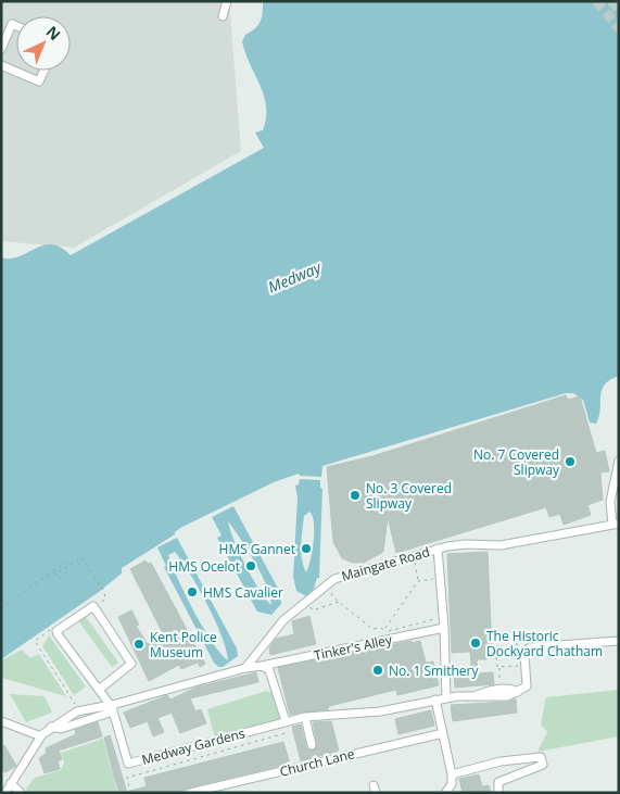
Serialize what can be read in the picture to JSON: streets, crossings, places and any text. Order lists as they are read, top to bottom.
{
  "streets": {
    "lane": [
      "Maingate Road",
      "Tinker's Alley",
      "Medway Gardens",
      "Church Lane"
    ]
  },
  "crossings": [
    ["Maingate Road", "Tinker's Alley"]
  ],
  "water": ["Medway"],
  "places": [
    "No. 7 Covered Slipway",
    "No. 3 Covered Slipway",
    "HMS Gannet",
    "HMS Ocelot",
    "HMS Cavalier",
    "The Historic Dockyard Chatham",
    "Kent Police Museum",
    "No. 1 Smithery"
  ],
  "north": "top right"
}
